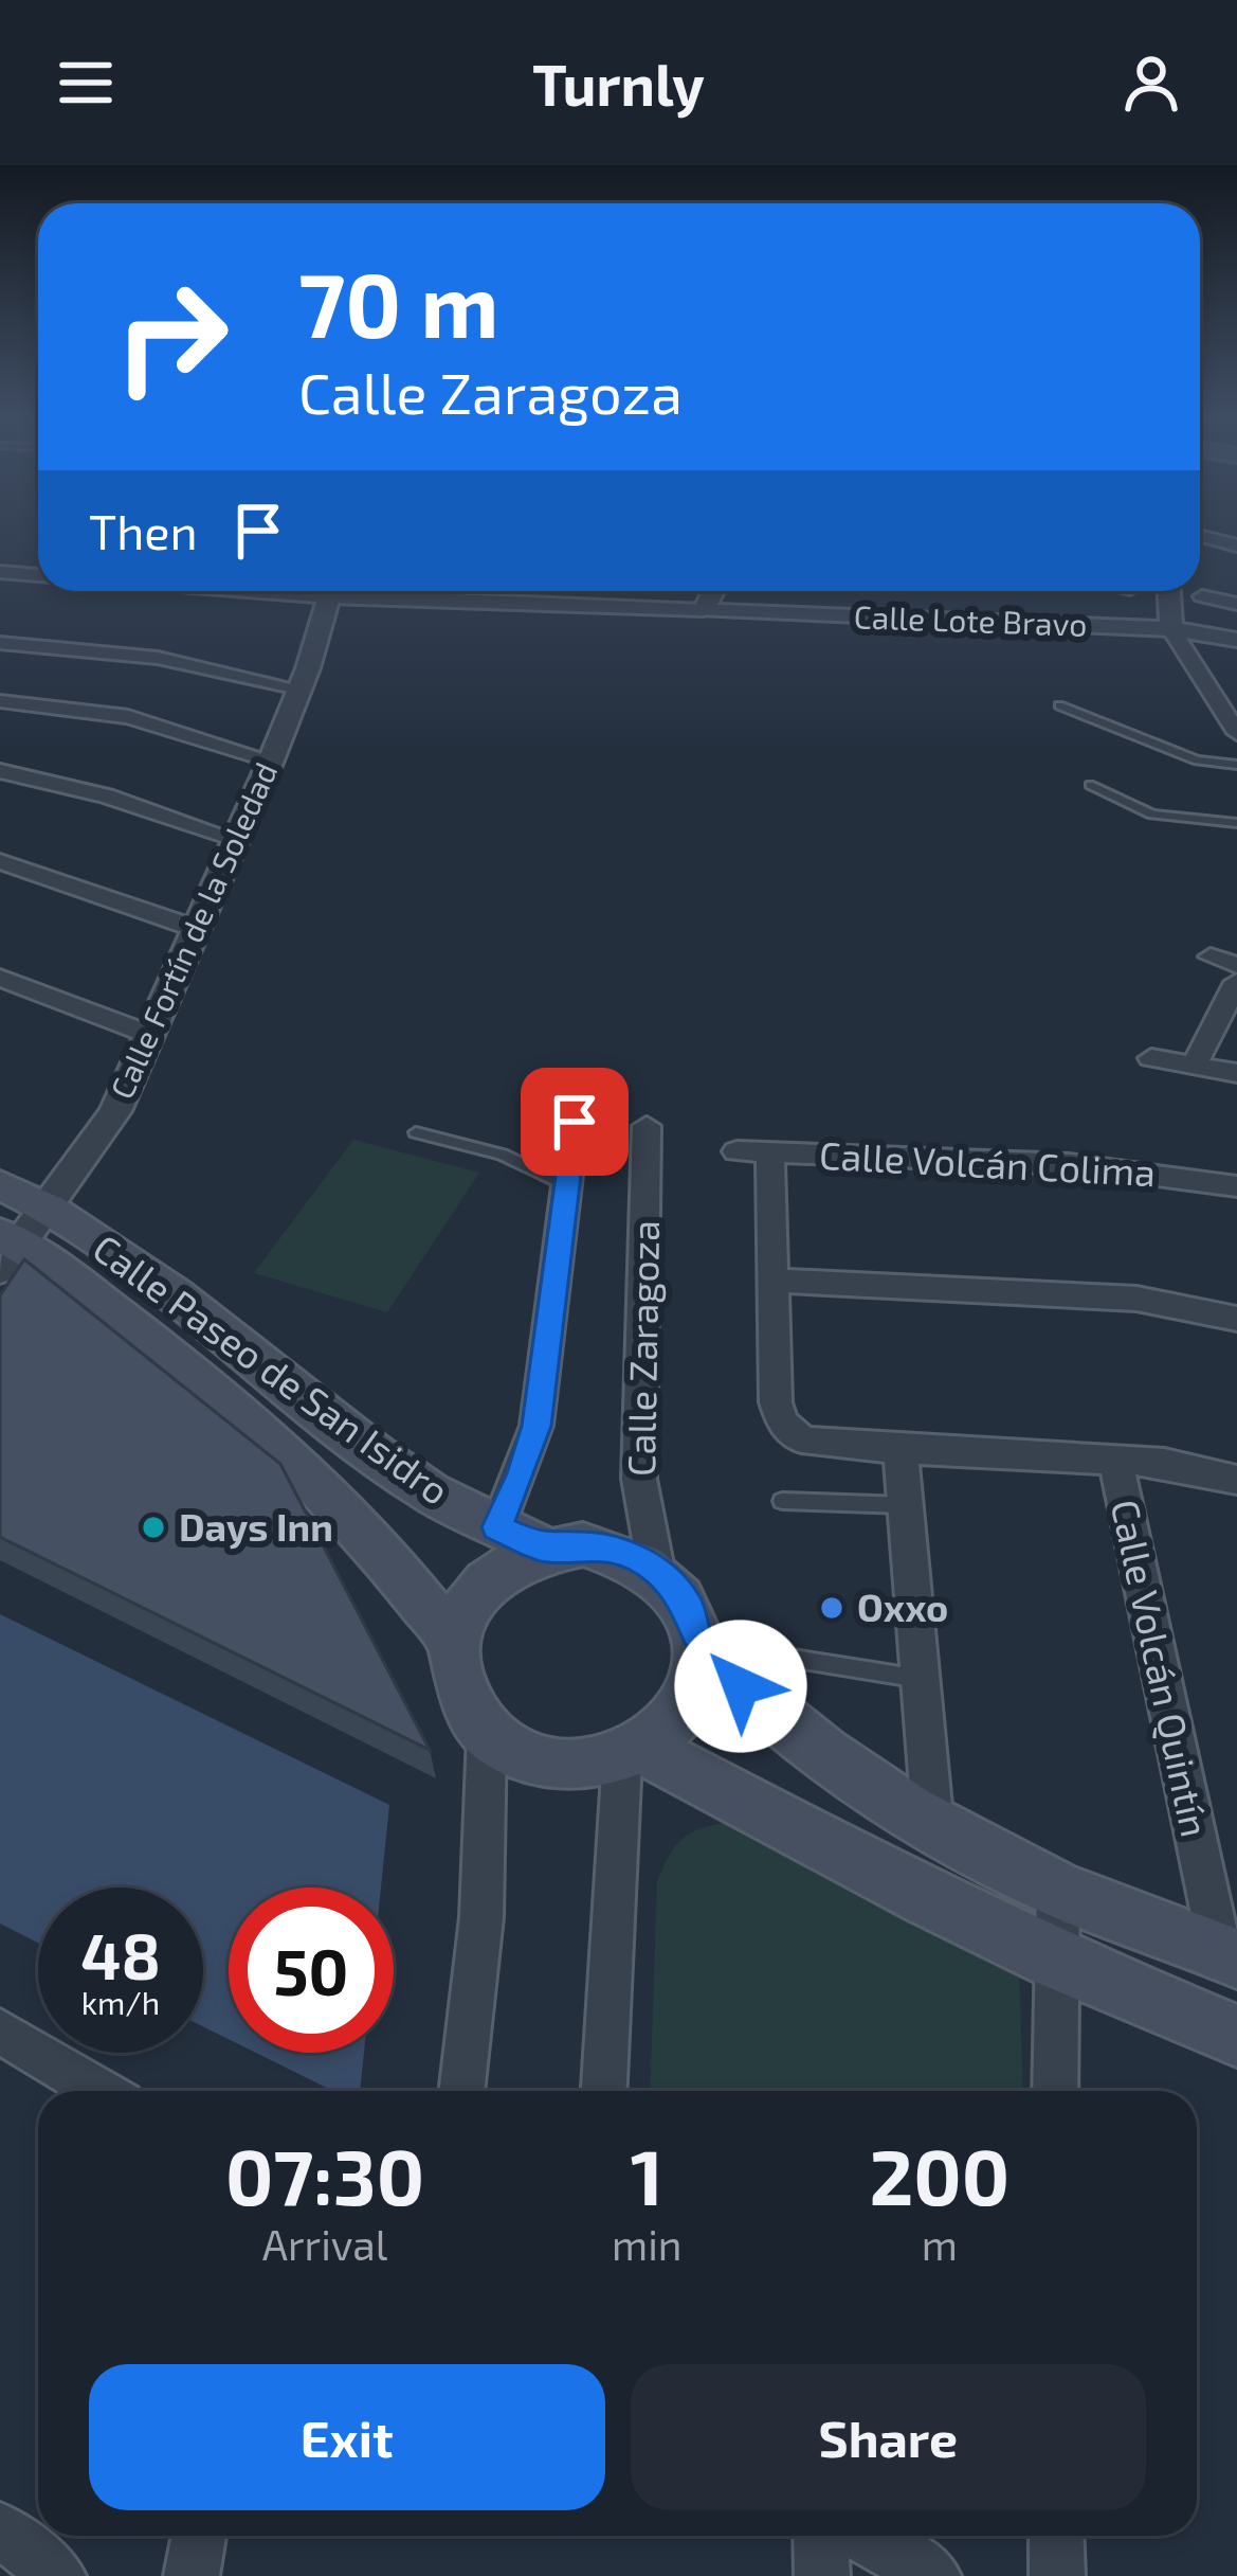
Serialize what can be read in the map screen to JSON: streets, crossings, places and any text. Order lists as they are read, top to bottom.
{
  "streets": {
    "main road": ["Calle Paseo de San Isidro"],
    "street": [
      "Calle Lote Bravo",
      "Calle Fortín de la Soledad",
      "Calle Volcán Colima",
      "Calle Zaragoza",
      "Calle Volcán Quintín"
    ]
  },
  "crossings": [
    ["Calle Fortín de la Soledad", "Calle Paseo de San Isidro"],
    ["Calle Zaragoza", "Calle Paseo de San Isidro"]
  ],
  "places": ["Days Inn", "Oxxo"],
  "page": {
    "header": "Turnly",
    "turn": ["70 m", "Calle Zaragoza"],
    "then": "Then",
    "speed": "48 km/h",
    "limit": "50",
    "eta": [
      "07:30",
      "Arrival",
      "1",
      "min",
      "200",
      "m"
    ],
    "buttons": ["Exit", "Share"]
  }
}
